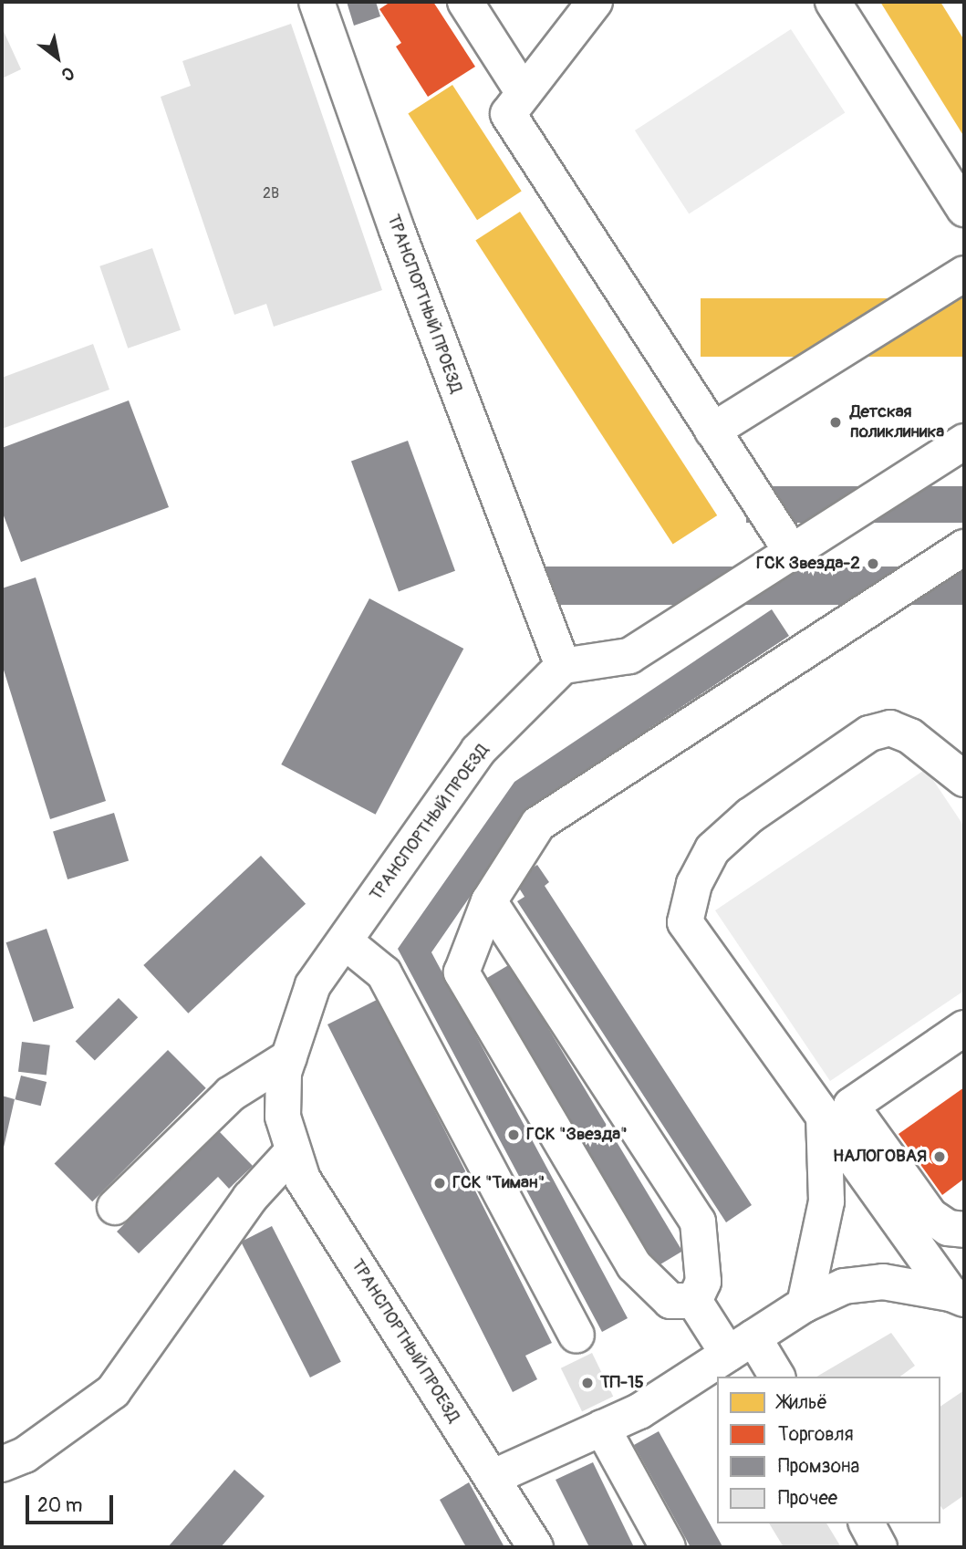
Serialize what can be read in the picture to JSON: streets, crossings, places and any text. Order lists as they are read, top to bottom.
{
  "streets": {
    "street": ["ТРАНСПОРТНЫЙ ПРОЕЗД"]
  },
  "places": [
    "Детская поликлиника",
    "ГСК Звезда-2",
    "ГСК \"Звезда\"",
    "НАЛОГОВАЯ",
    "ГСК \"Тиман\"",
    "ТП-15"
  ],
  "house_numbers": ["2В"],
  "legend": [
    "Жильё",
    "Торговля",
    "Промзона",
    "Прочее"
  ],
  "scale_bar": "20 m",
  "north": "bottom right"
}
